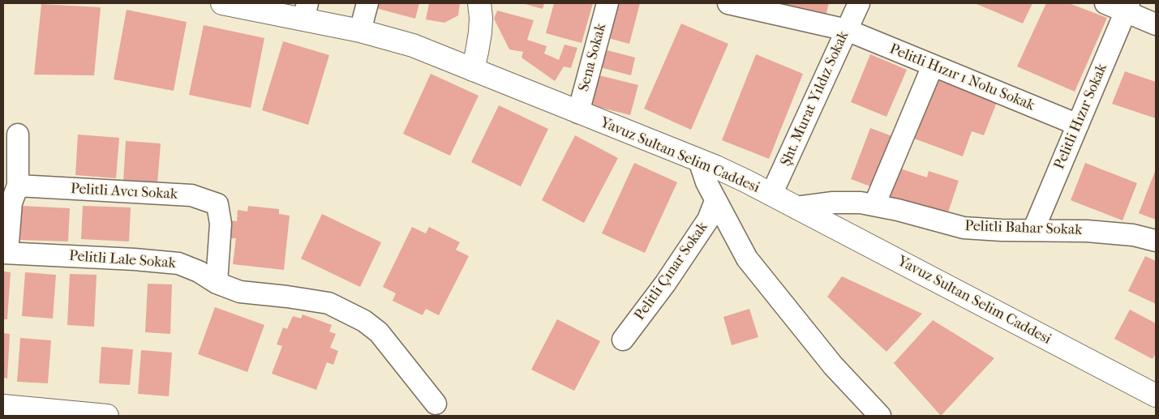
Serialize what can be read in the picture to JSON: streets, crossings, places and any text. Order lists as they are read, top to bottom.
{
  "streets": {
    "street": [
      "Sena Sokak",
      "Pelitli Hızır 1 Nolu Sokak",
      "Şht. Murat Yıldız Sokak",
      "Pelitli Hızır Sokak",
      "Yavuz Sultan Selim Caddesi",
      "Pelitli Avcı Sokak",
      "Pelitli Bahar Sokak",
      "Pelitli Lale Sokak",
      "Pelitli Çınar Sokak"
    ]
  },
  "crossings": [
    ["Sena Sokak", "Yavuz Sultan Selim Caddesi"],
    ["Pelitli Hızır 1 Nolu Sokak", "Şht. Murat Yıldız Sokak"],
    ["Pelitli Hızır 1 Nolu Sokak", "Pelitli Hızır Sokak"],
    ["Şht. Murat Yıldız Sokak", "Yavuz Sultan Selim Caddesi"],
    ["Pelitli Hızır Sokak", "Pelitli Bahar Sokak"],
    ["Yavuz Sultan Selim Caddesi", "Pelitli Bahar Sokak"],
    ["Pelitli Avcı Sokak", "Pelitli Lale Sokak"]
  ]
}
